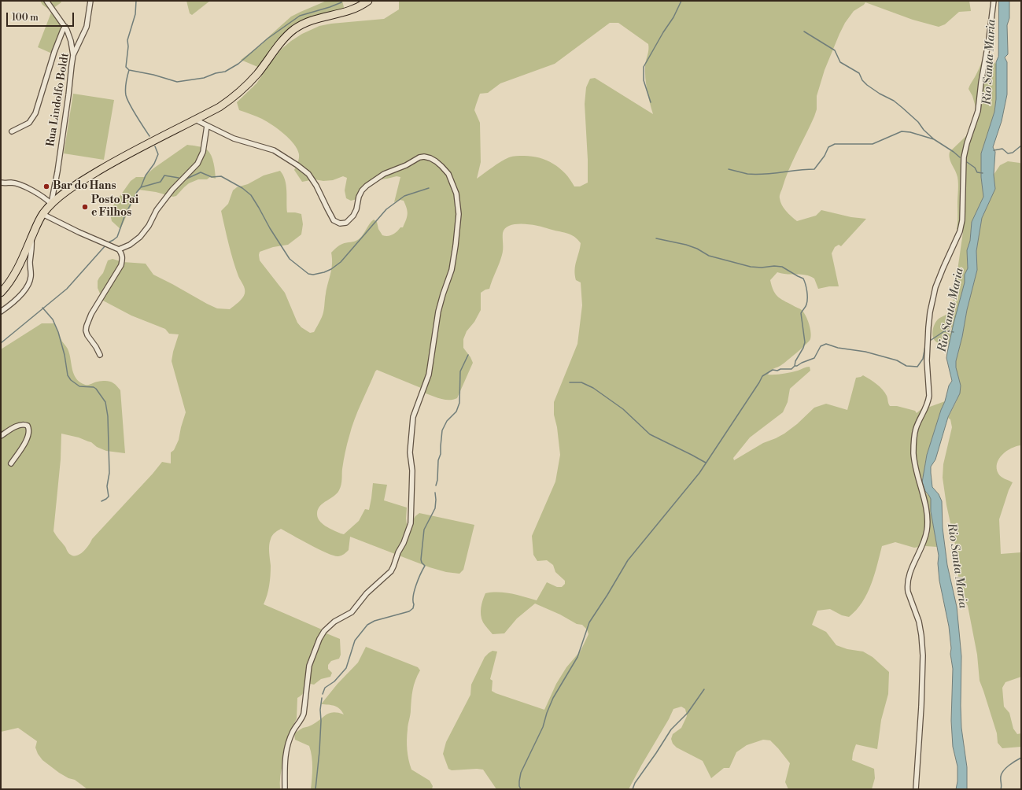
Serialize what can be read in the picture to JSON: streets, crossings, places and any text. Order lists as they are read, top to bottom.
{
  "streets": {
    "street": ["Rua Lindolfo Boldt"]
  },
  "water": ["Rio Santa Maria"],
  "places": ["Bar do Hans", "Posto Pai e Filhos"],
  "scale_bar": "100 m"
}
